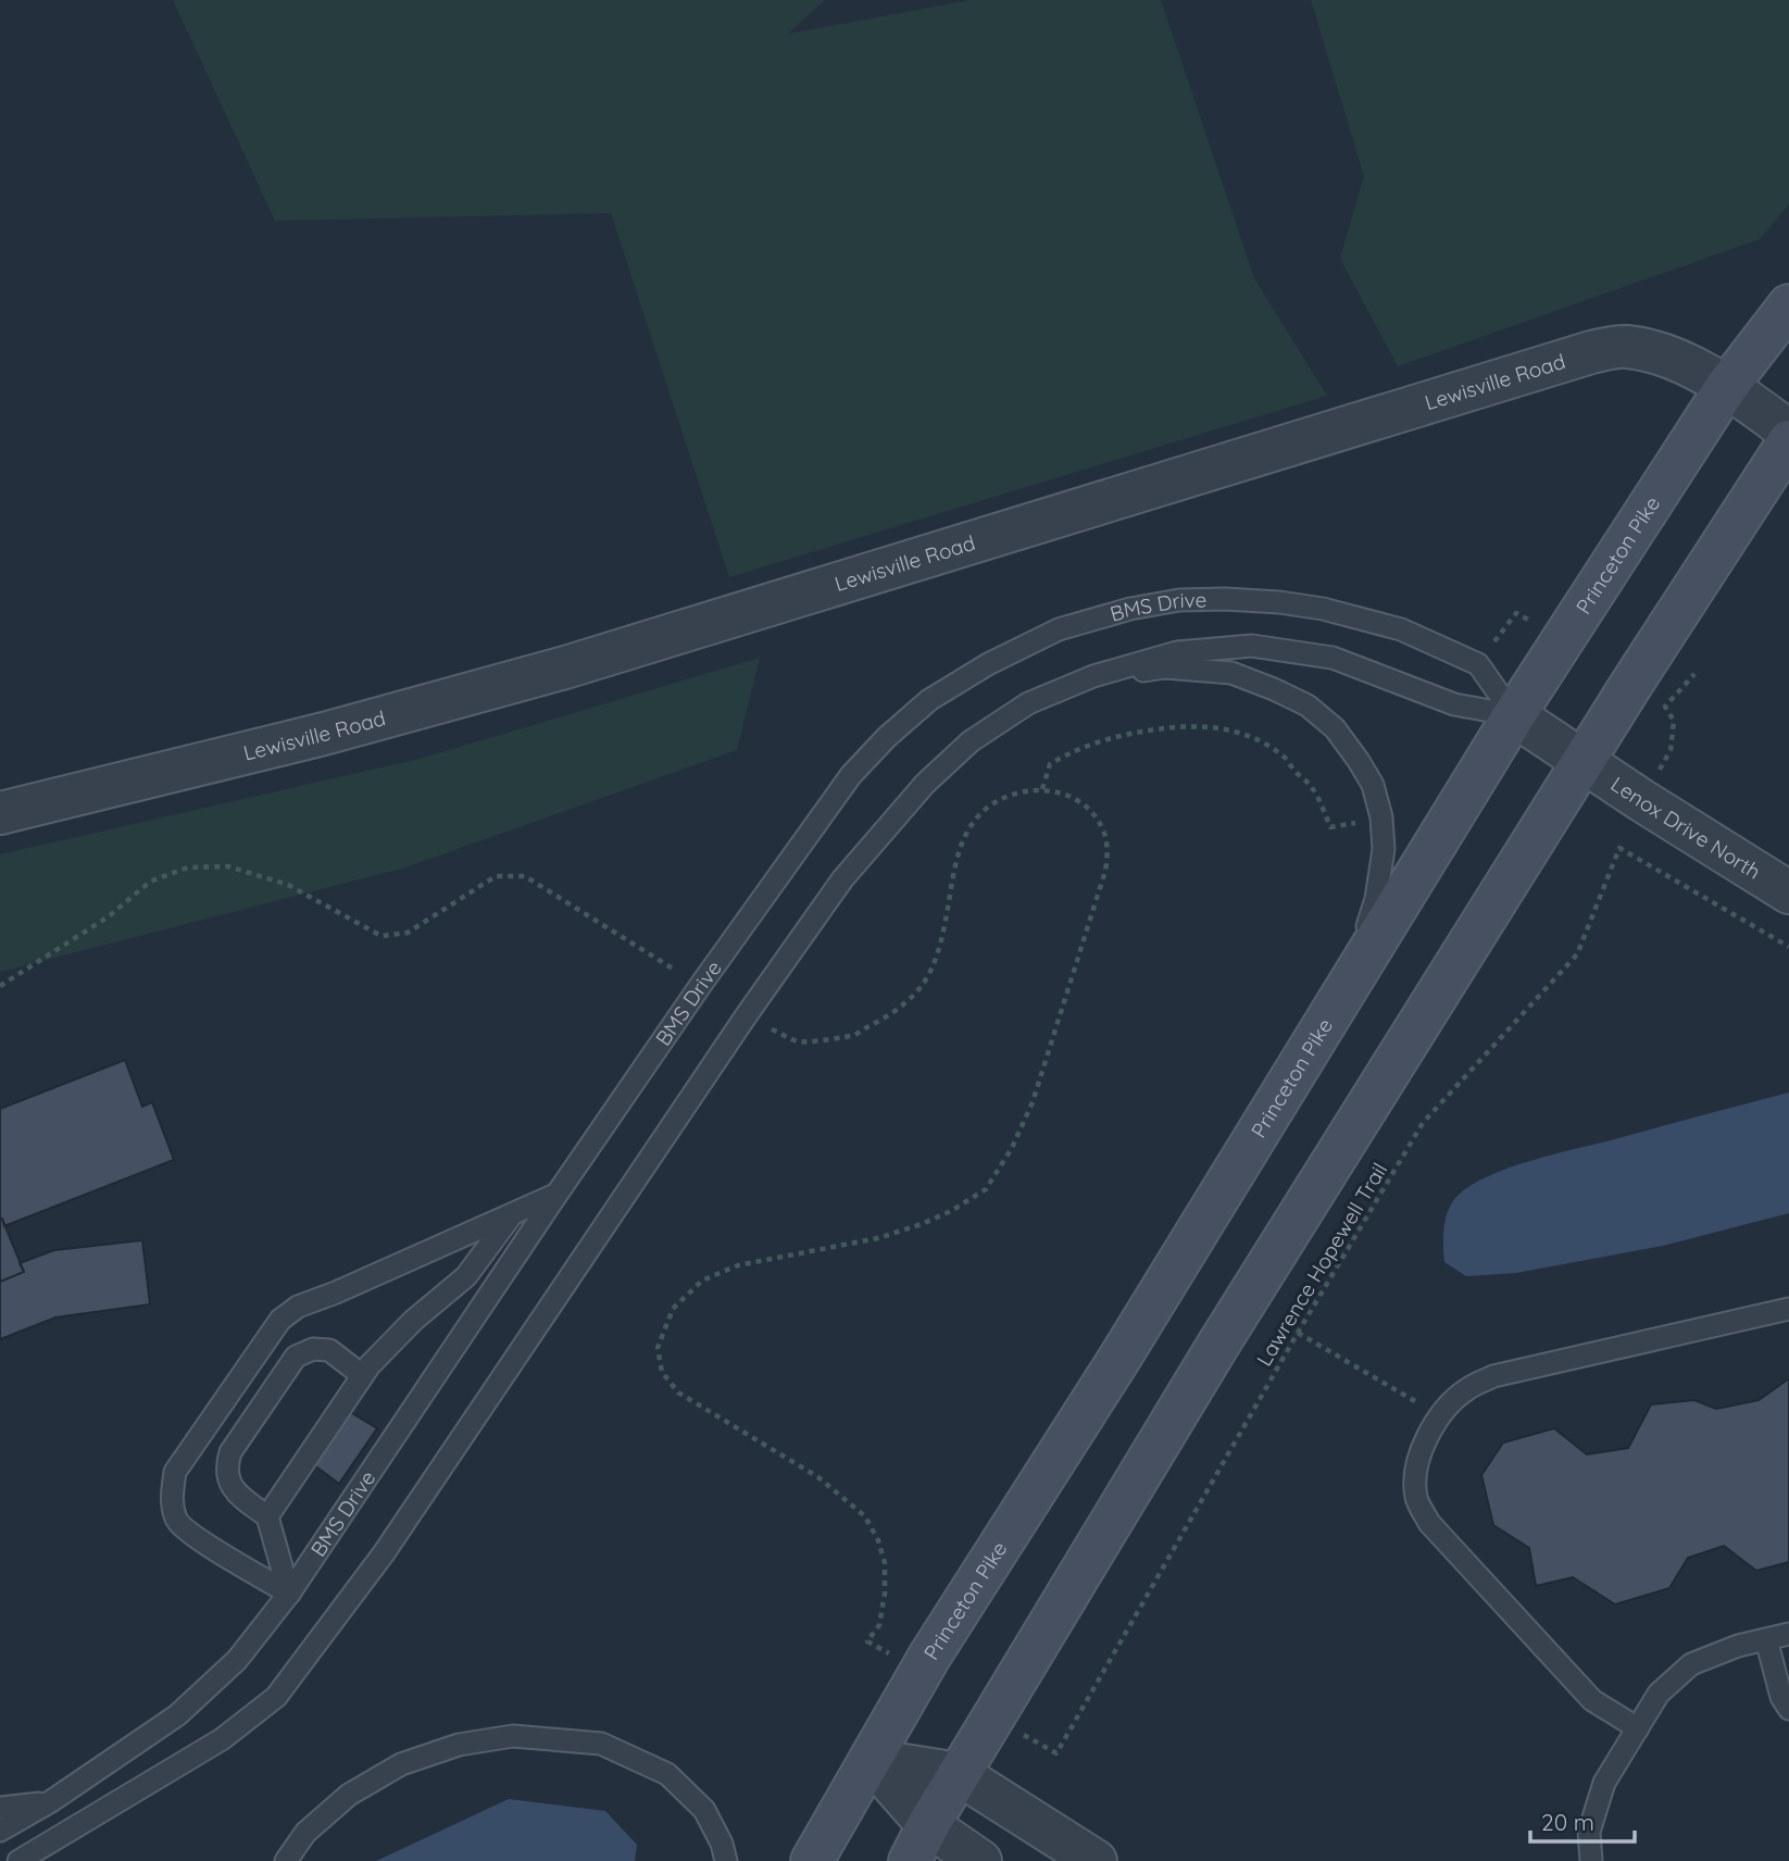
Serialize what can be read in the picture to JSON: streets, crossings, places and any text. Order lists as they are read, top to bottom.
{
  "streets": {
    "main road": ["Princeton Pike"],
    "street": ["Lewisville Road", "BMS Drive", "Lenox Drive North"],
    "path": ["Lawrence Hopewell Trail"]
  },
  "crossings": [
    ["Lewisville Road", "Princeton Pike"],
    ["Princeton Pike", "BMS Drive"],
    ["BMS Drive", "Lenox Drive North"],
    ["Lenox Drive North", "Lawrence Hopewell Trail"]
  ],
  "scale_bar": "20 m"
}
